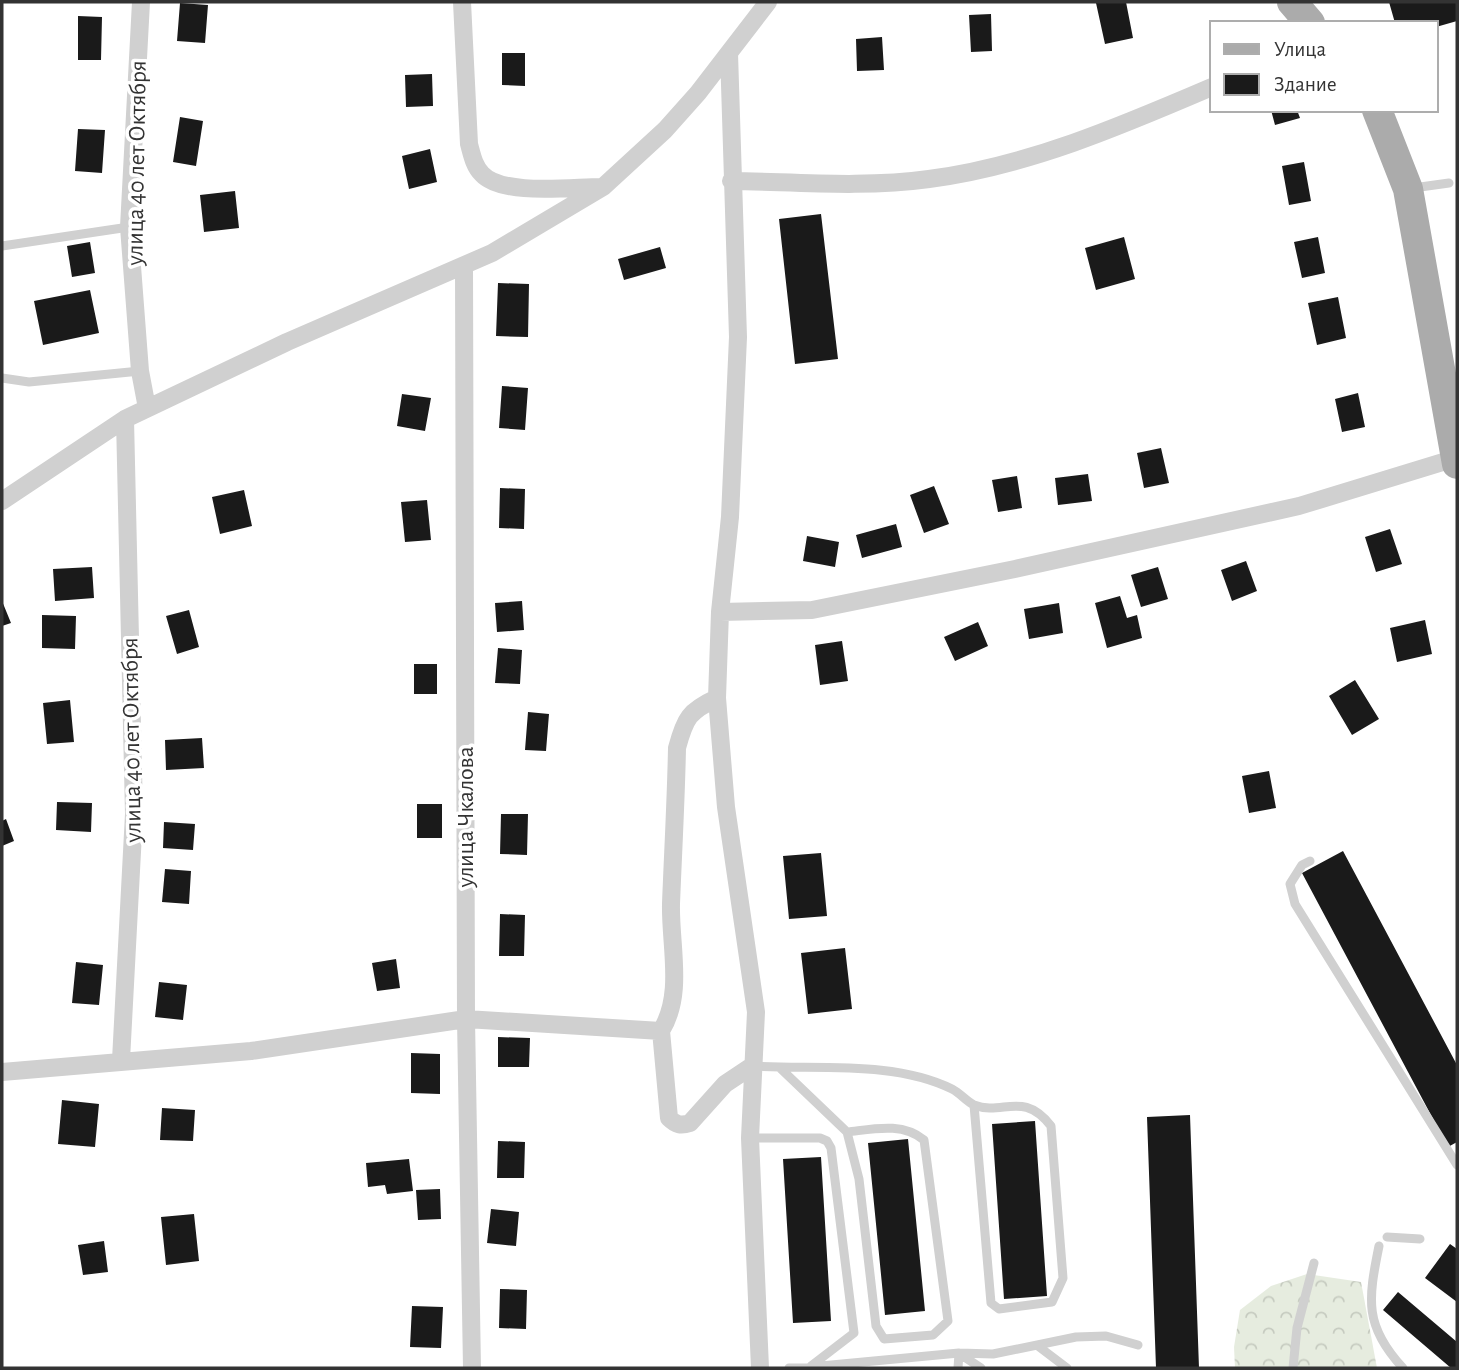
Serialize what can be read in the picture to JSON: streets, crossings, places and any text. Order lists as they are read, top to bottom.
{
  "streets": {
    "street": ["улица 40 лет Октября", "улица Чкалова"]
  },
  "legend": ["Улица", "Здание"]
}
